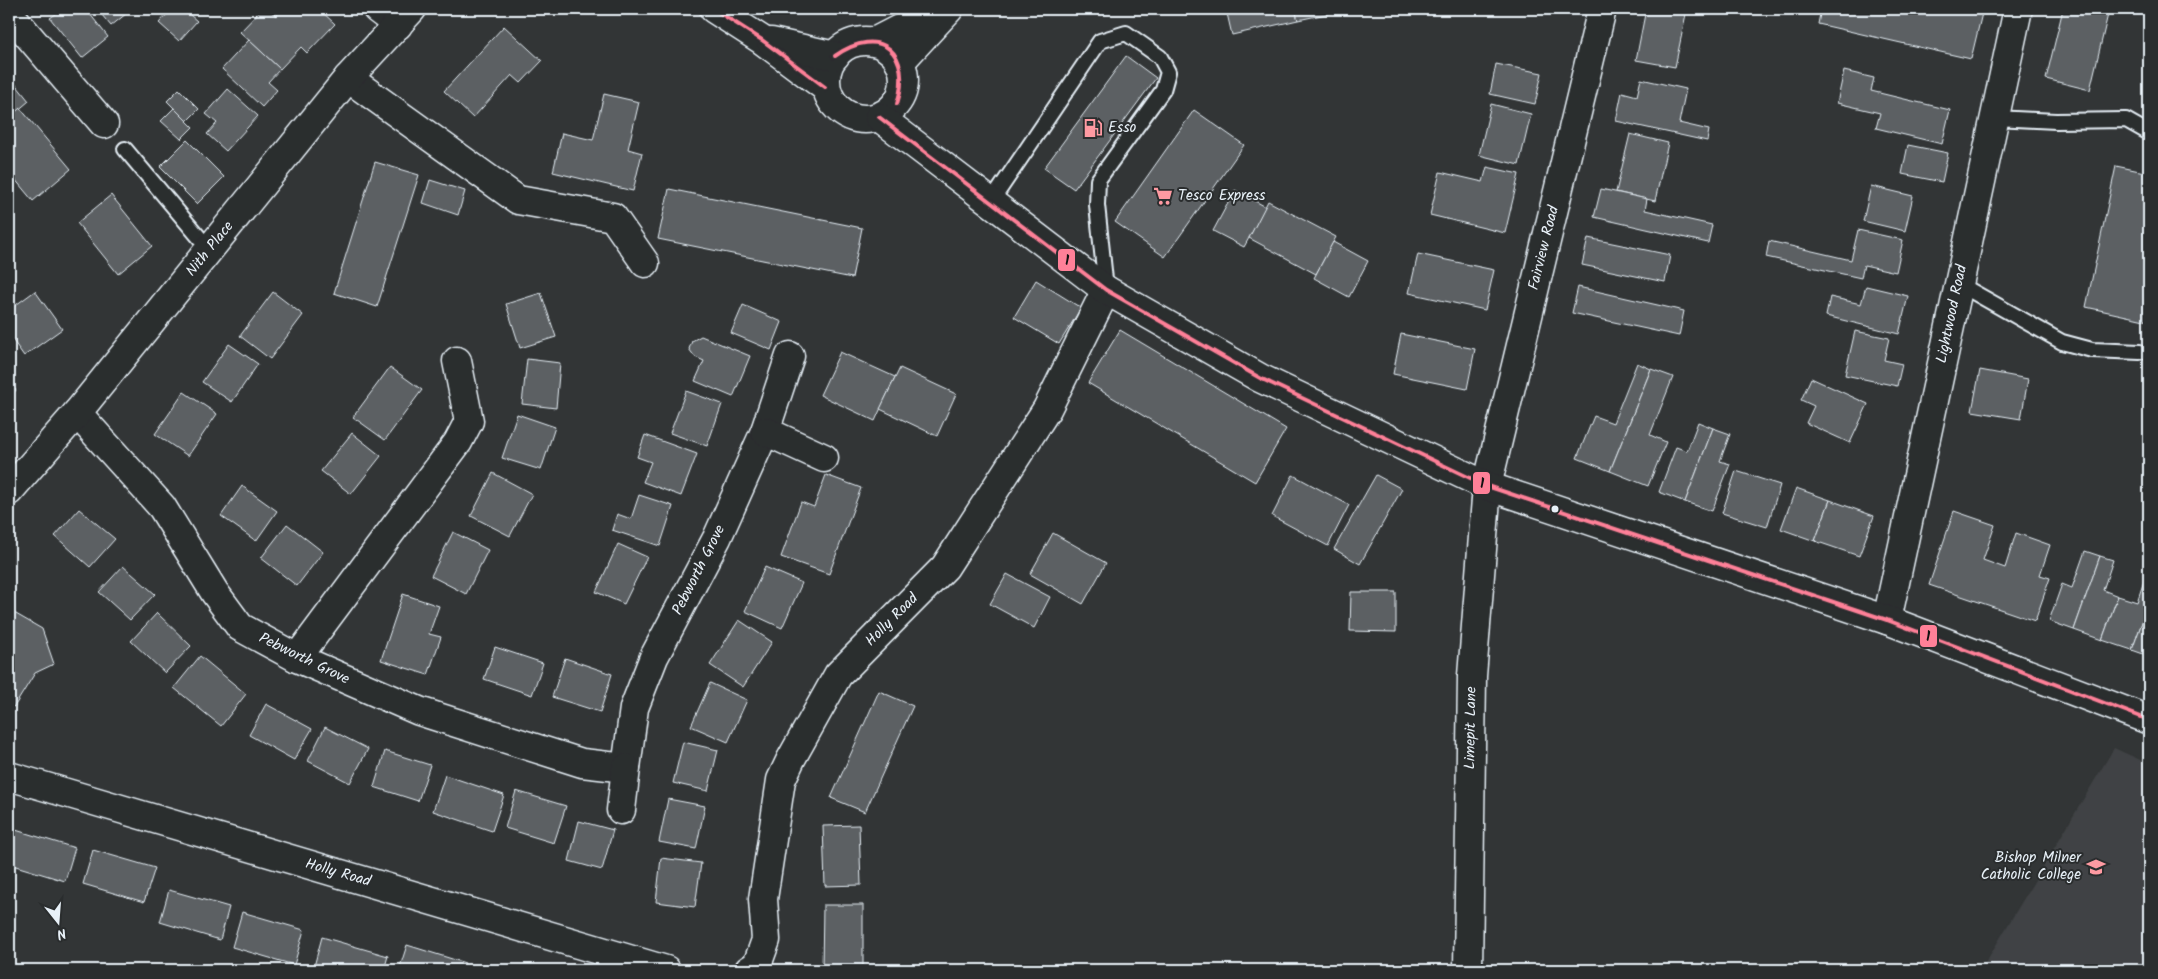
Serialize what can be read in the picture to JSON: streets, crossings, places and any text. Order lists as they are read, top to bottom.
{
  "streets": {
    "street": [
      "Fairview Road",
      "Nith Place",
      "Lightwood Road",
      "Pebworth Grove",
      "Holly Road",
      "Limepit Lane"
    ]
  },
  "crossings": [
    ["Fairview Road", "Limepit Lane"],
    ["Nith Place", "Pebworth Grove"]
  ],
  "places": {
    "fuel station": ["Esso"],
    "supermarket": ["Tesco Express"],
    "school or university": ["Bishop Milner Catholic College"]
  },
  "lines": ["transit line 1"],
  "north": "bottom"
}
